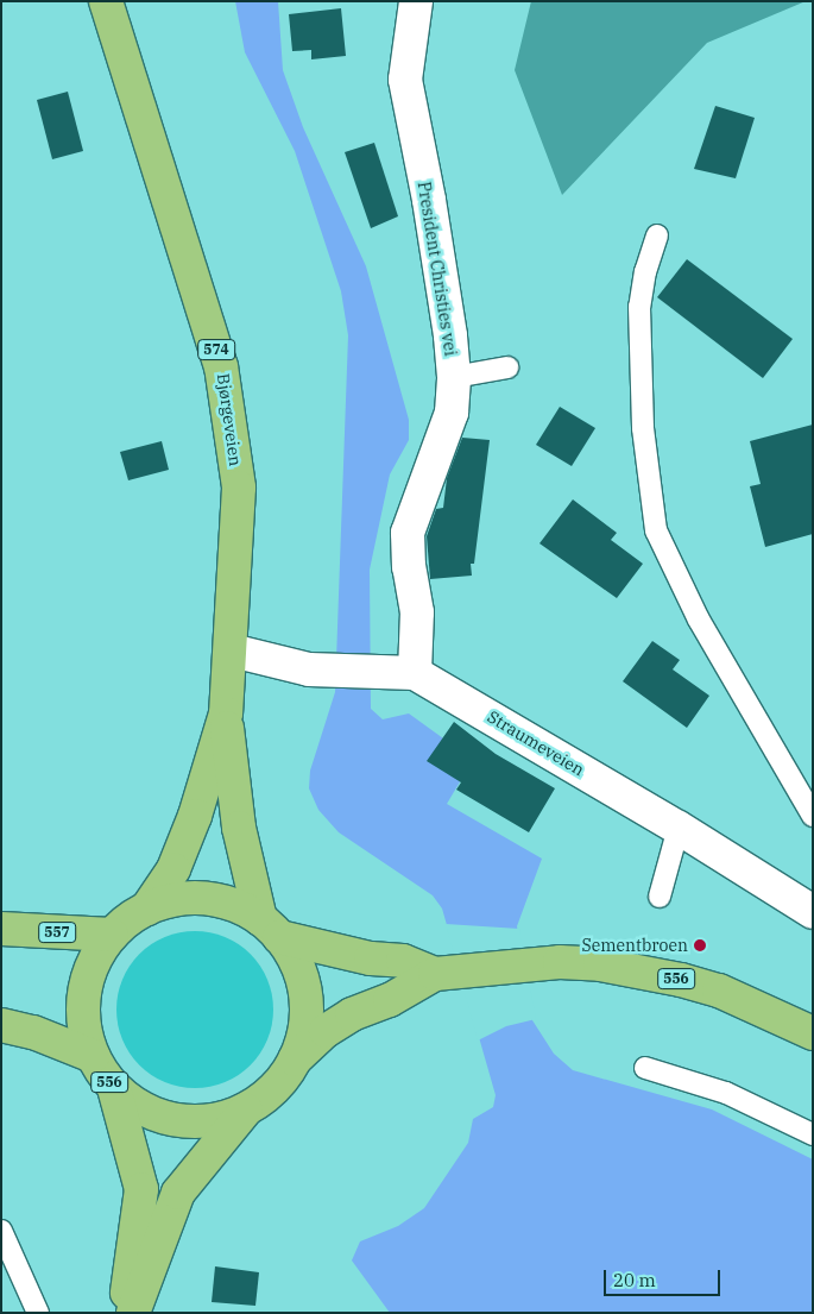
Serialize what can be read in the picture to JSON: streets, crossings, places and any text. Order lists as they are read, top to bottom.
{
  "streets": {
    "main road": [
      "574",
      "Bjørgeveien",
      "557",
      "556"
    ],
    "street": ["President Christies vei", "Straumeveien"]
  },
  "crossings": [
    ["President Christies vei", "Straumeveien"],
    ["574", "Bjørgeveien"],
    ["574", "556"],
    ["Bjørgeveien", "Straumeveien"],
    ["557", "556"]
  ],
  "places": ["Sementbroen"],
  "scale_bar": "20 m"
}
